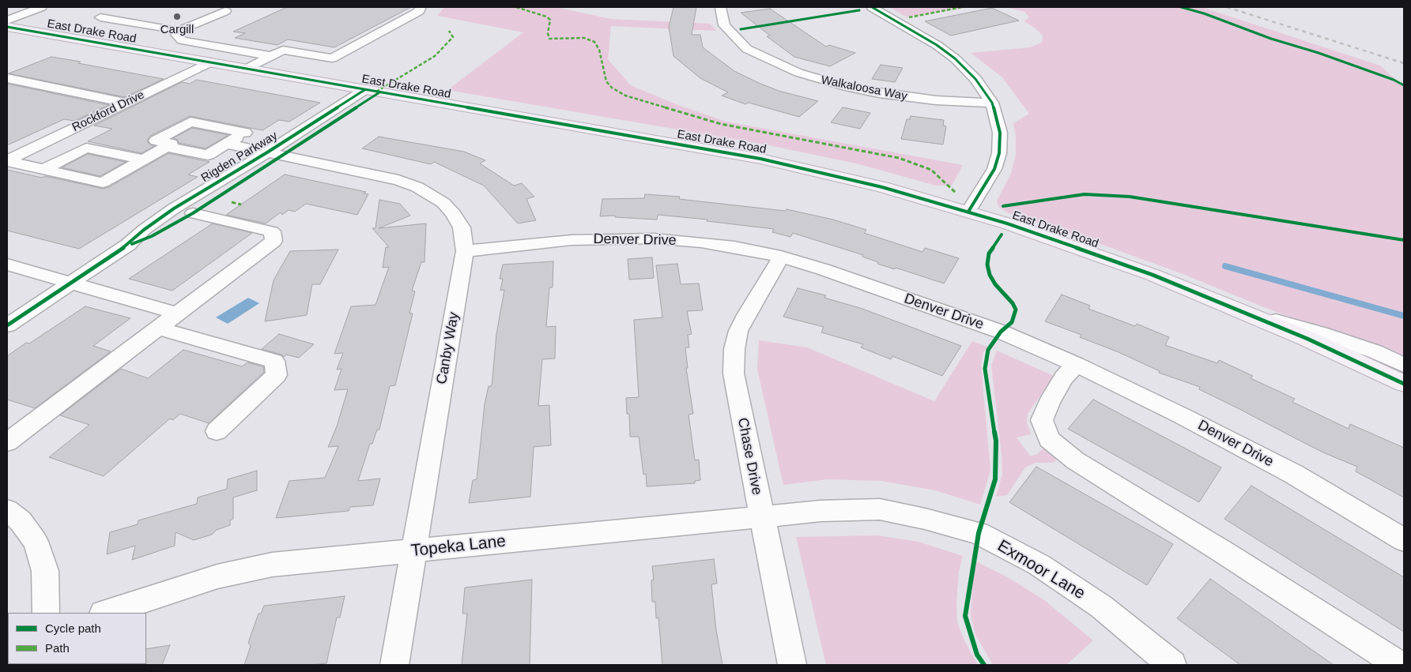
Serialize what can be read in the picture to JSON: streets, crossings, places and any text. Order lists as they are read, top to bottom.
{
  "streets": {
    "main road": ["East Drake Road"],
    "street": [
      "Walkaloosa Way",
      "Rockford Drive",
      "Rigden Parkway",
      "Denver Drive",
      "Canby Way",
      "Chase Drive",
      "Topeka Lane",
      "Exmoor Lane"
    ]
  },
  "crossings": [
    ["East Drake Road", "Rockford Drive"],
    ["East Drake Road", "Rigden Parkway"],
    ["Rigden Parkway", "Canby Way"],
    ["Denver Drive", "Canby Way"],
    ["Denver Drive", "Chase Drive"],
    ["Canby Way", "Topeka Lane"],
    ["Chase Drive", "Topeka Lane"],
    ["Topeka Lane", "Exmoor Lane"]
  ],
  "places": ["Cargill"],
  "legend": ["Cycle path", "Path"]
}
